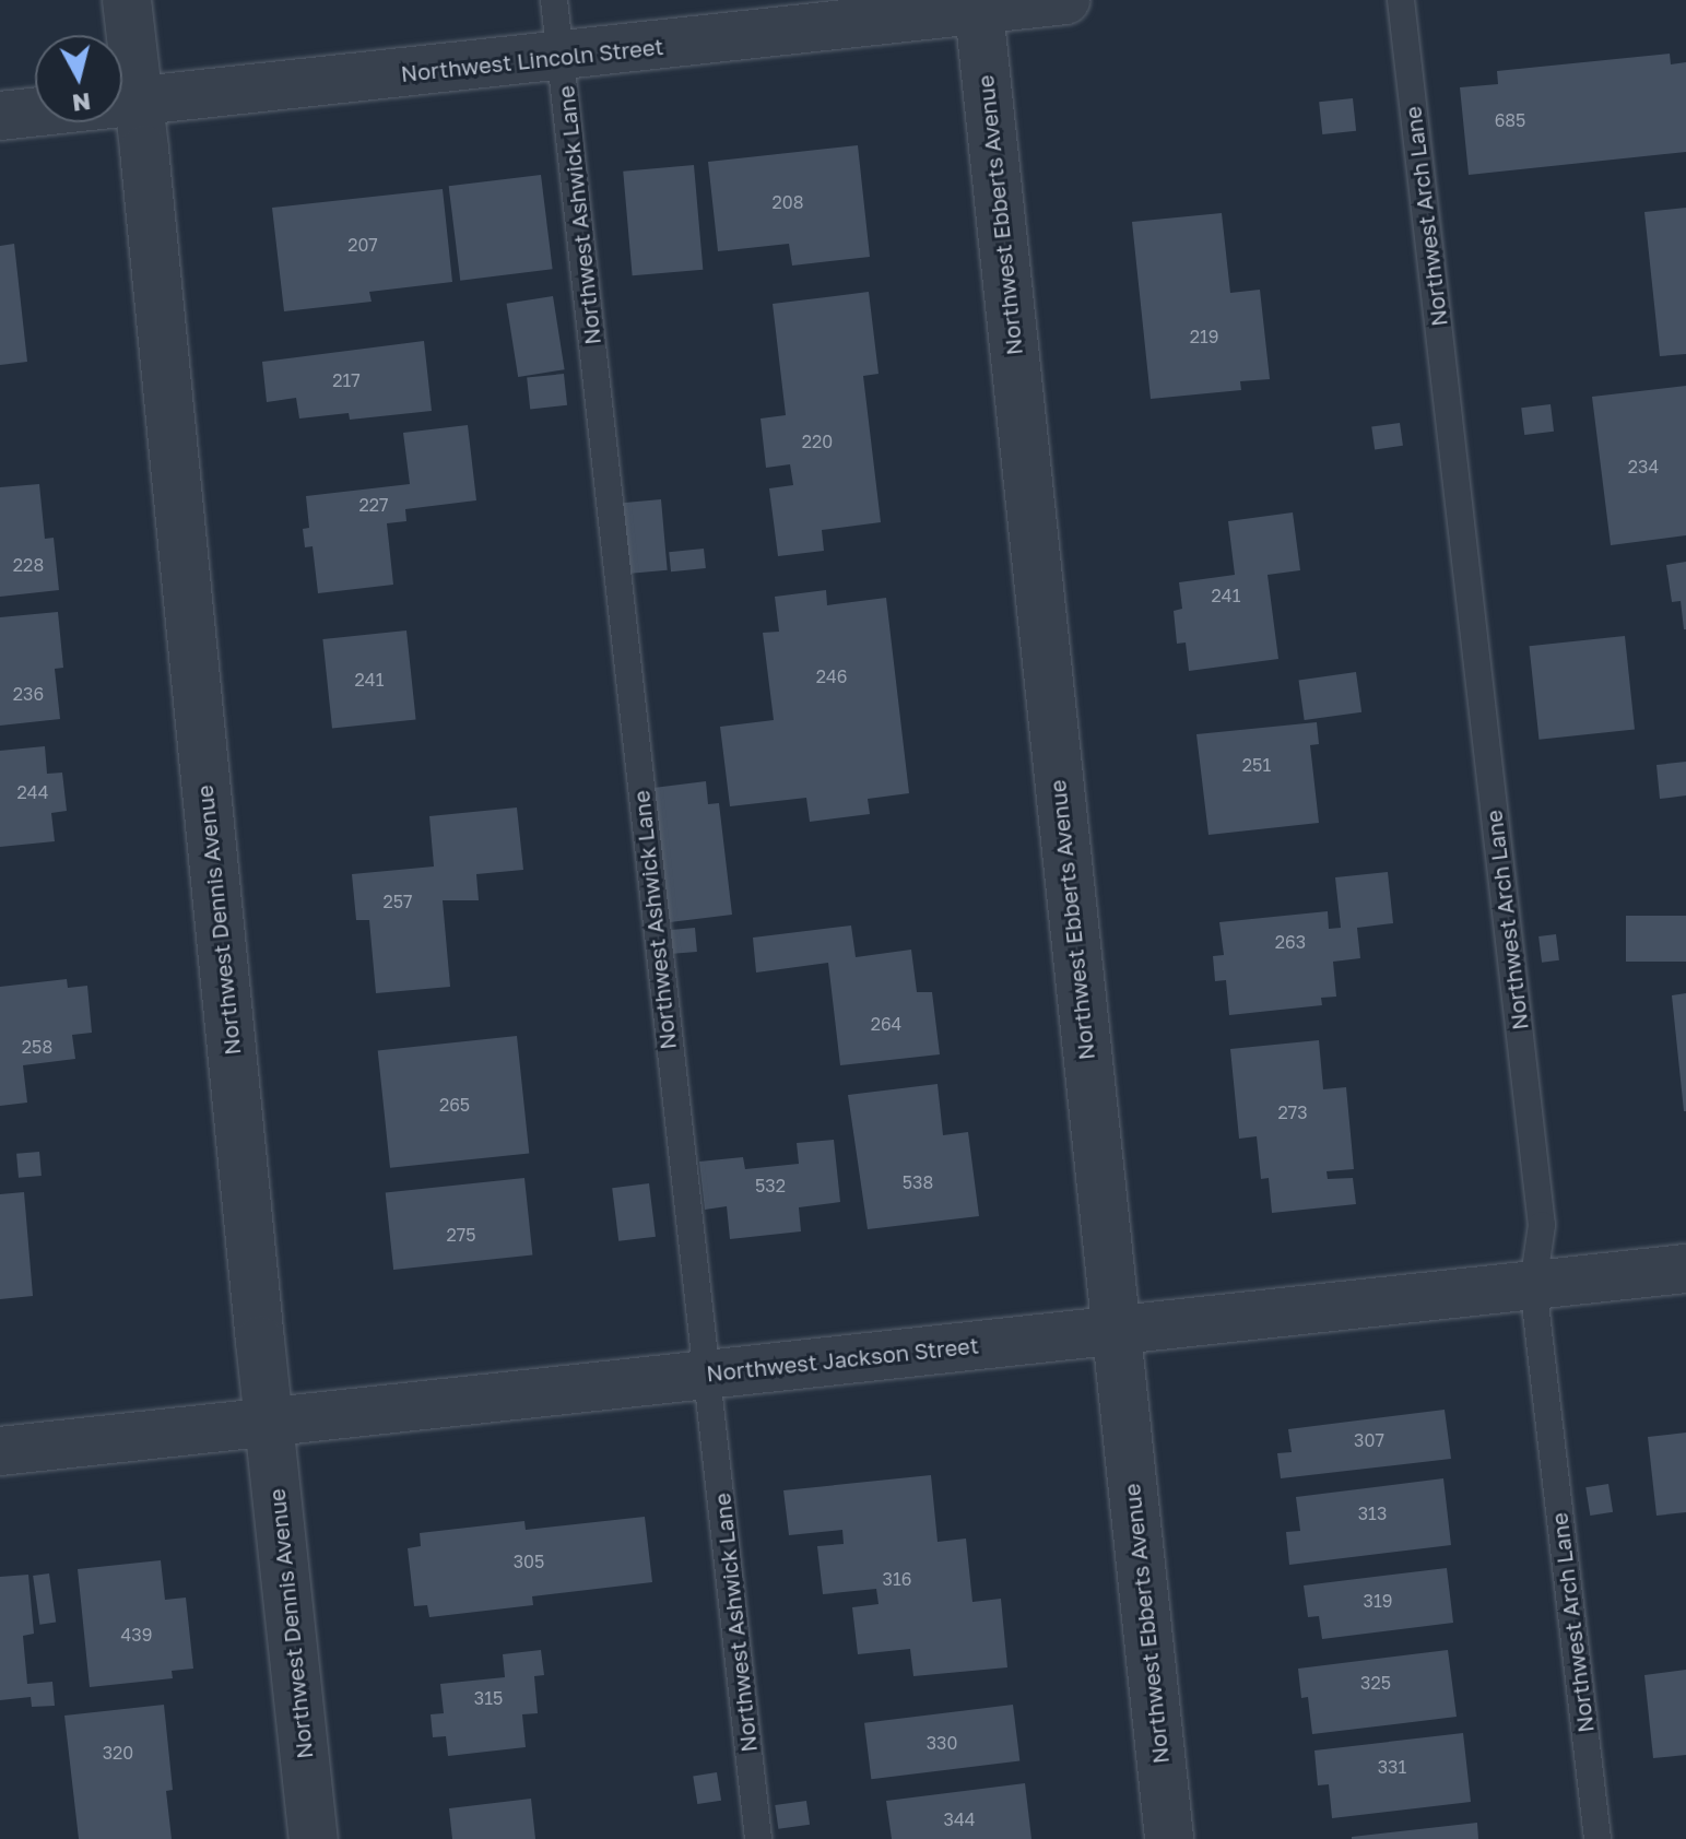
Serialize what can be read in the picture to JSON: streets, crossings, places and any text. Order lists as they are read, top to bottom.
{
  "streets": {
    "street": [
      "Northwest Lincoln Street",
      "Northwest Ebberts Avenue",
      "Northwest Dennis Avenue",
      "Northwest Jackson Street"
    ],
    "lane": ["Northwest Ashwick Lane", "Northwest Arch Lane"]
  },
  "crossings": [
    ["Northwest Lincoln Street", "Northwest Ashwick Lane"],
    ["Northwest Lincoln Street", "Northwest Ebberts Avenue"],
    ["Northwest Lincoln Street", "Northwest Dennis Avenue"],
    ["Northwest Ashwick Lane", "Northwest Jackson Street"],
    ["Northwest Ebberts Avenue", "Northwest Jackson Street"],
    ["Northwest Arch Lane", "Northwest Jackson Street"],
    ["Northwest Dennis Avenue", "Northwest Jackson Street"]
  ],
  "house_numbers": [
    "685",
    "208",
    "207",
    "219",
    "217",
    "220",
    "234",
    "227",
    "228",
    "241",
    "246",
    "241",
    "236",
    "251",
    "244",
    "257",
    "263",
    "264",
    "258",
    "265",
    "273",
    "538",
    "532",
    "275",
    "307",
    "313",
    "305",
    "316",
    "319",
    "439",
    "325",
    "315",
    "330",
    "320",
    "331",
    "344"
  ],
  "north": "bottom"
}
